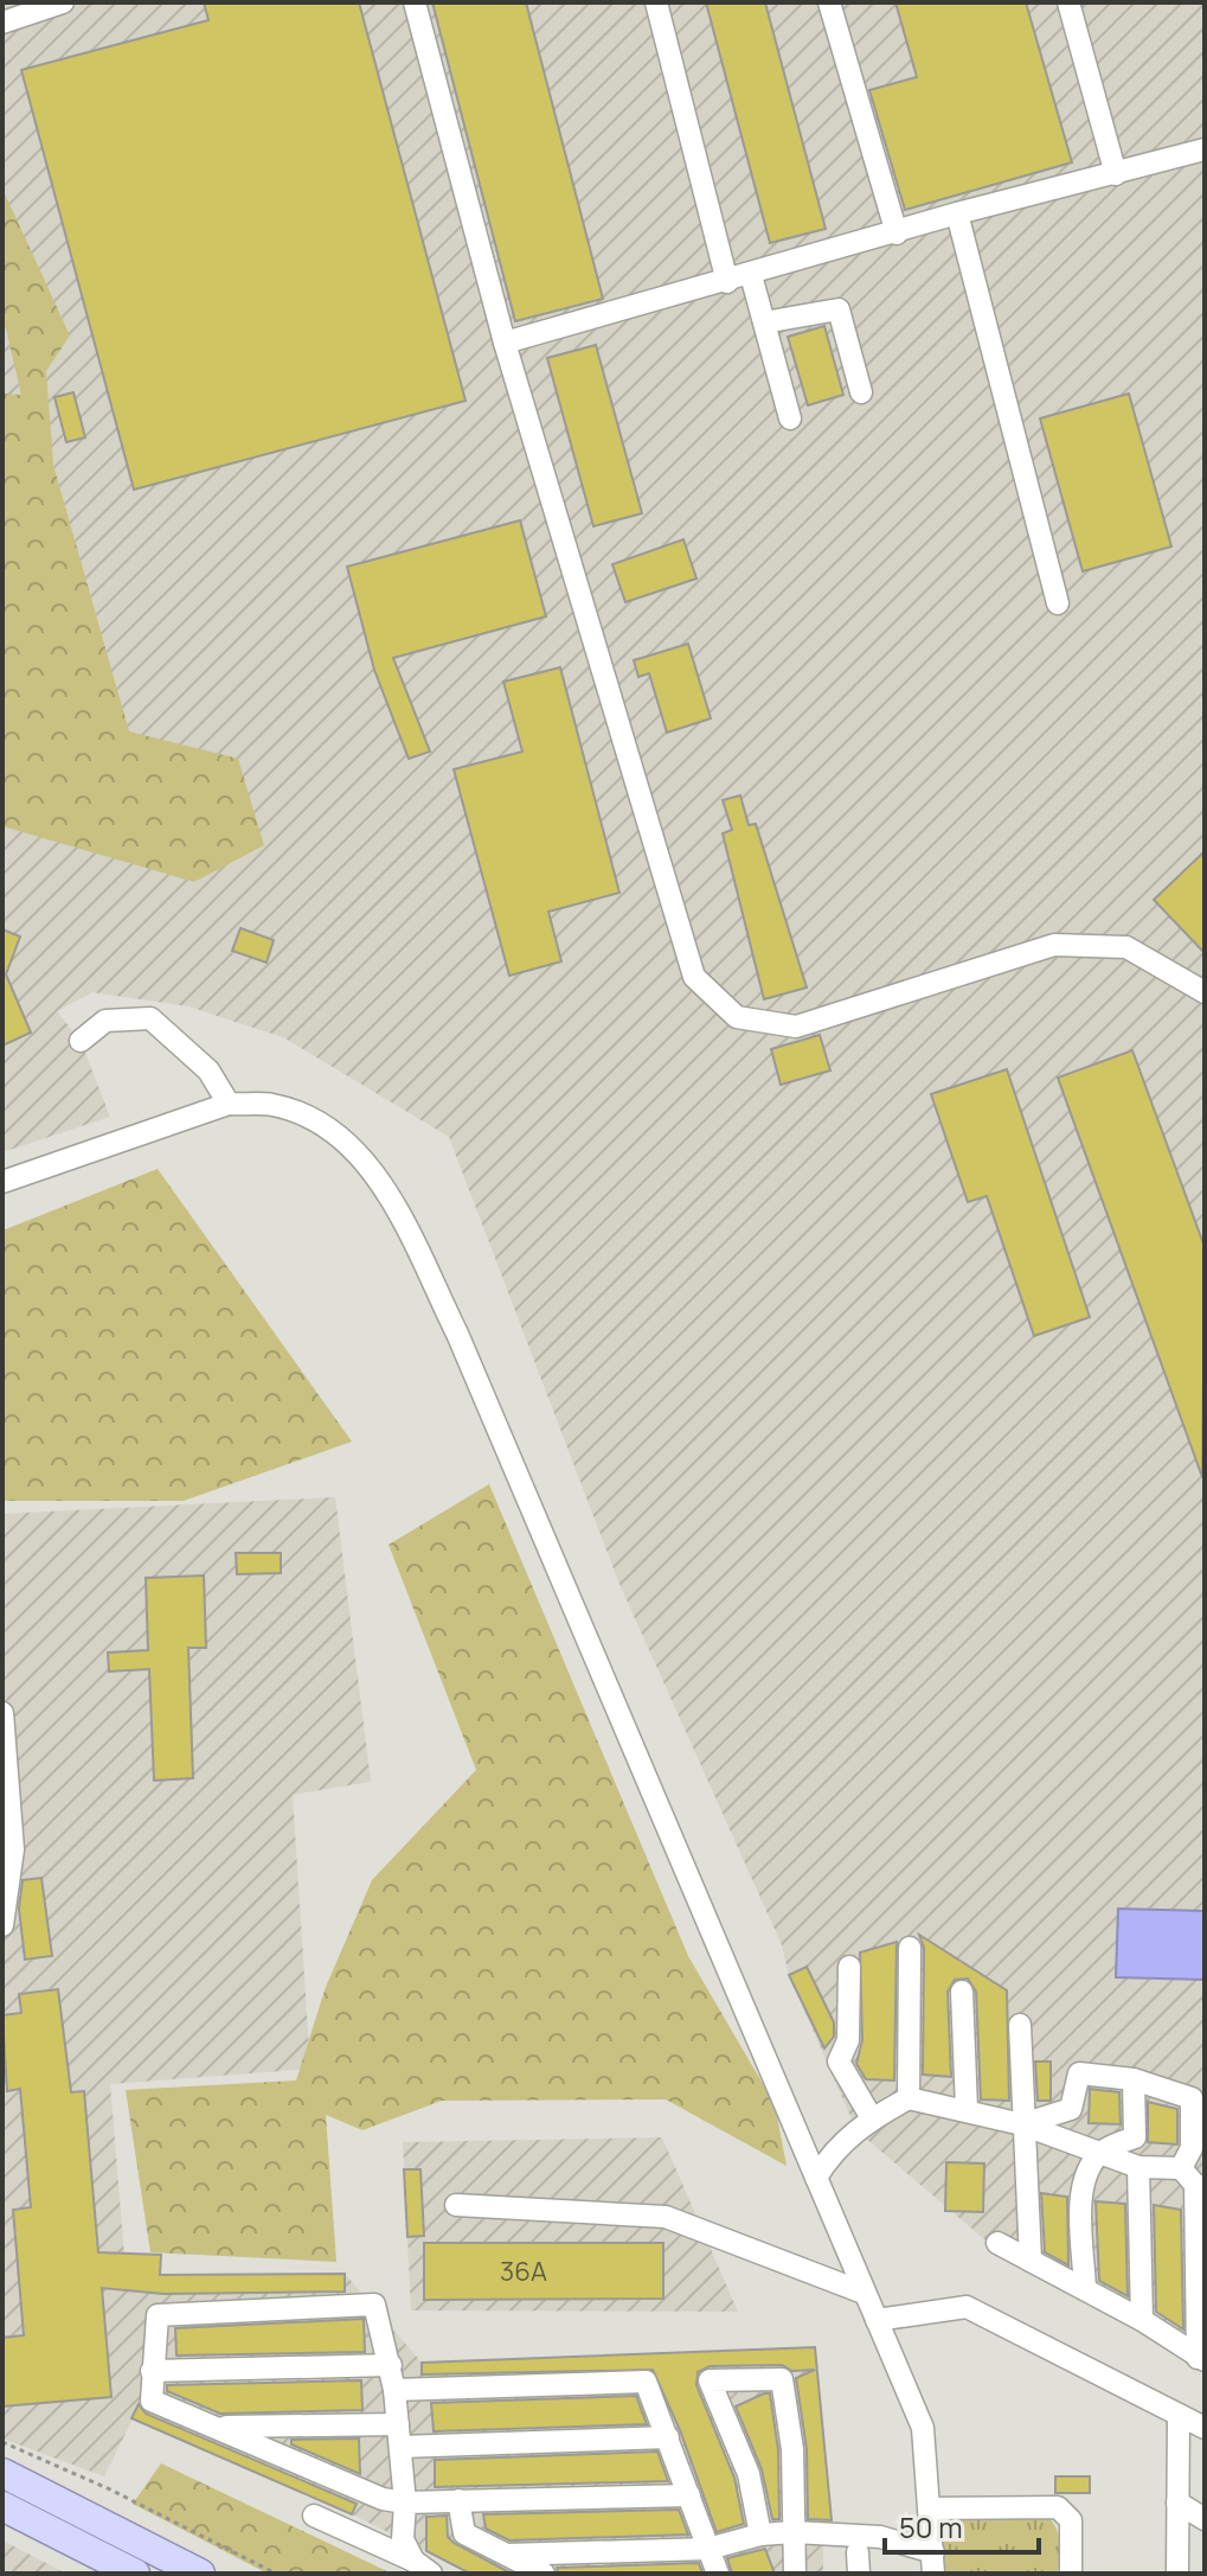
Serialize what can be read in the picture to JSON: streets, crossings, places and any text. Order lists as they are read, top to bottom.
{
  "house_numbers": ["36А"],
  "scale_bar": "50 m"
}
